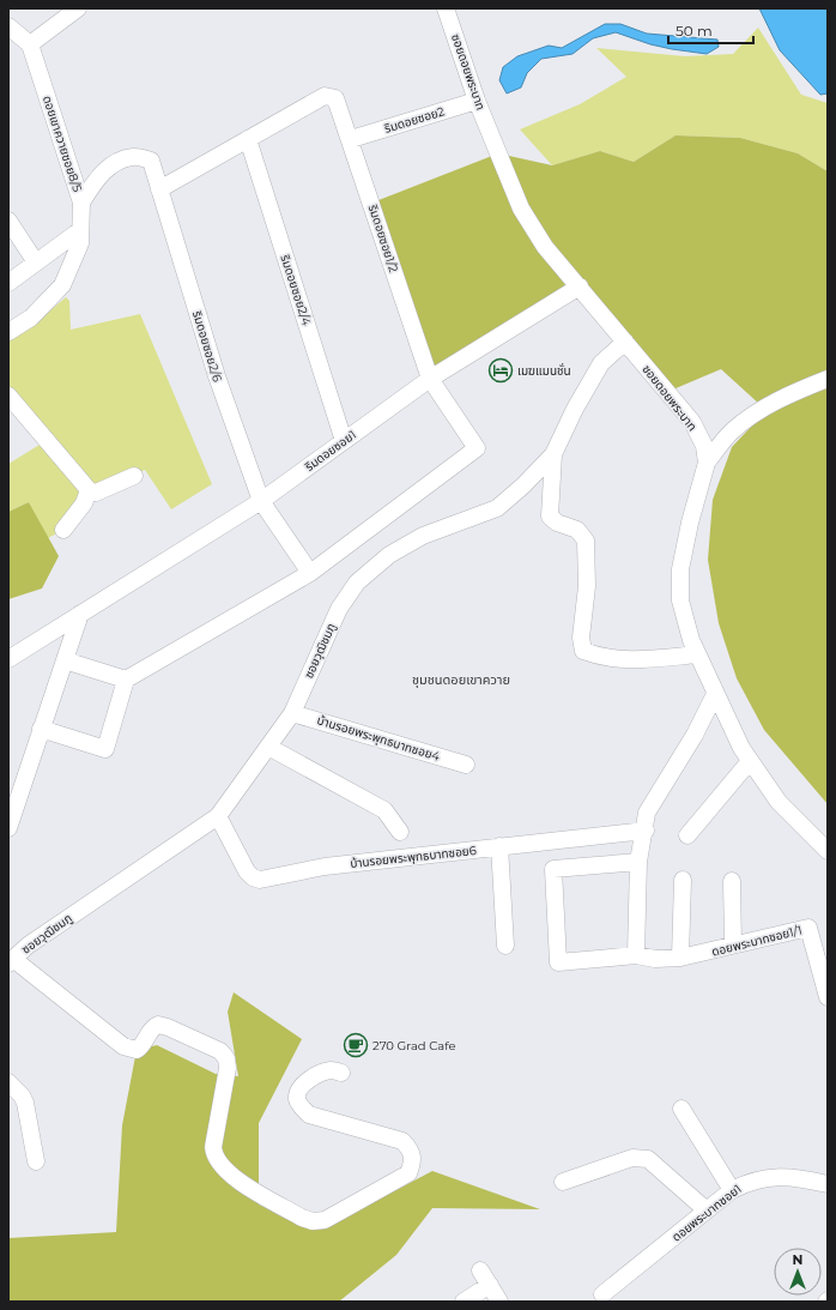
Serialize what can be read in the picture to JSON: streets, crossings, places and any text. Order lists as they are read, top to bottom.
{
  "streets": {
    "street": [
      "ซอยดอยพระบาท",
      "ริมดอยซอย2",
      "ดอยเขาควายซอย8/5",
      "ริมดอยซอย1/2",
      "ริมดอยซอย2/4",
      "ริมดอยซอย2/6",
      "ริมดอยซอย1",
      "ซอยวุฒิชมภู",
      "บ้านรอยพระพุทธบาทซอย4",
      "บ้านรอยพระพุทธบาทซอย6",
      "ดอยพระบาทซอย1/1",
      "ดอยพระบาทซอย1"
    ]
  },
  "crossings": [
    ["ซอยดอยพระบาท", "ริมดอยซอย2"],
    ["ซอยดอยพระบาท", "ริมดอยซอย1"],
    ["ซอยดอยพระบาท", "ซอยวุฒิชมภู"],
    ["ริมดอยซอย2", "ริมดอยซอย1/2"],
    ["ดอยเขาควายซอย8/5", "ริมดอยซอย2/6"],
    ["ริมดอยซอย1/2", "ริมดอยซอย2/4"],
    ["ริมดอยซอย1/2", "ริมดอยซอย2/6"],
    ["ริมดอยซอย1/2", "ริมดอยซอย1"],
    ["ริมดอยซอย2/4", "ริมดอยซอย1"],
    ["ริมดอยซอย2/6", "ริมดอยซอย1"],
    ["ซอยวุฒิชมภู", "บ้านรอยพระพุทธบาทซอย4"],
    ["ซอยวุฒิชมภู", "บ้านรอยพระพุทธบาทซอย6"]
  ],
  "districts": ["ชุมชนดอยเขาควาย"],
  "places": {
    "hotel": ["เมฆแมนชั่น"],
    "cafe": ["270 Grad Cafe"]
  },
  "scale_bar": "50 m",
  "north": "top"
}
